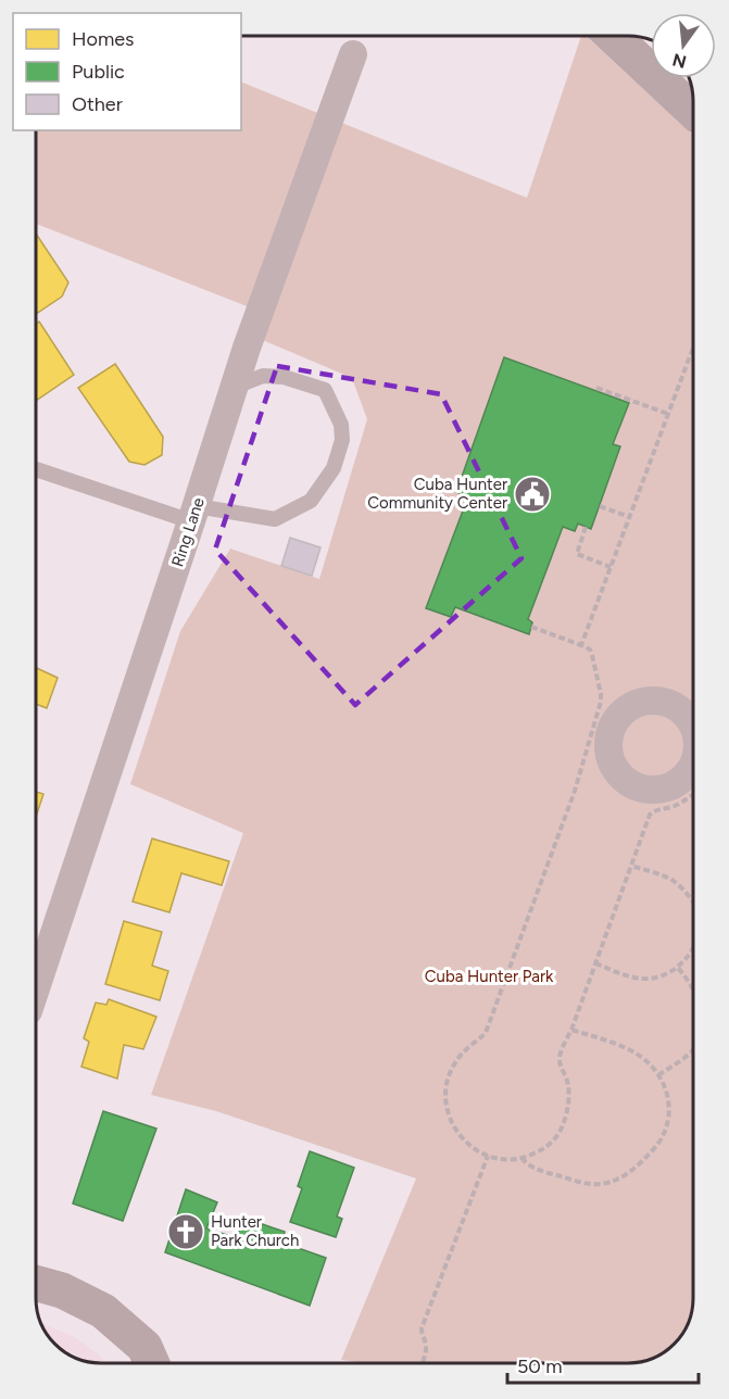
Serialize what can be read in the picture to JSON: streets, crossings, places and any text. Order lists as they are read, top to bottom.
{
  "streets": {
    "street": ["Ring Lane"]
  },
  "parks": ["Cuba Hunter Park"],
  "places": {
    "public building": ["Cuba Hunter Community Center"],
    "church": ["Hunter Park Church"]
  },
  "legend": ["Homes", "Public", "Other"],
  "scale_bar": "50 m",
  "north": "bottom"
}
